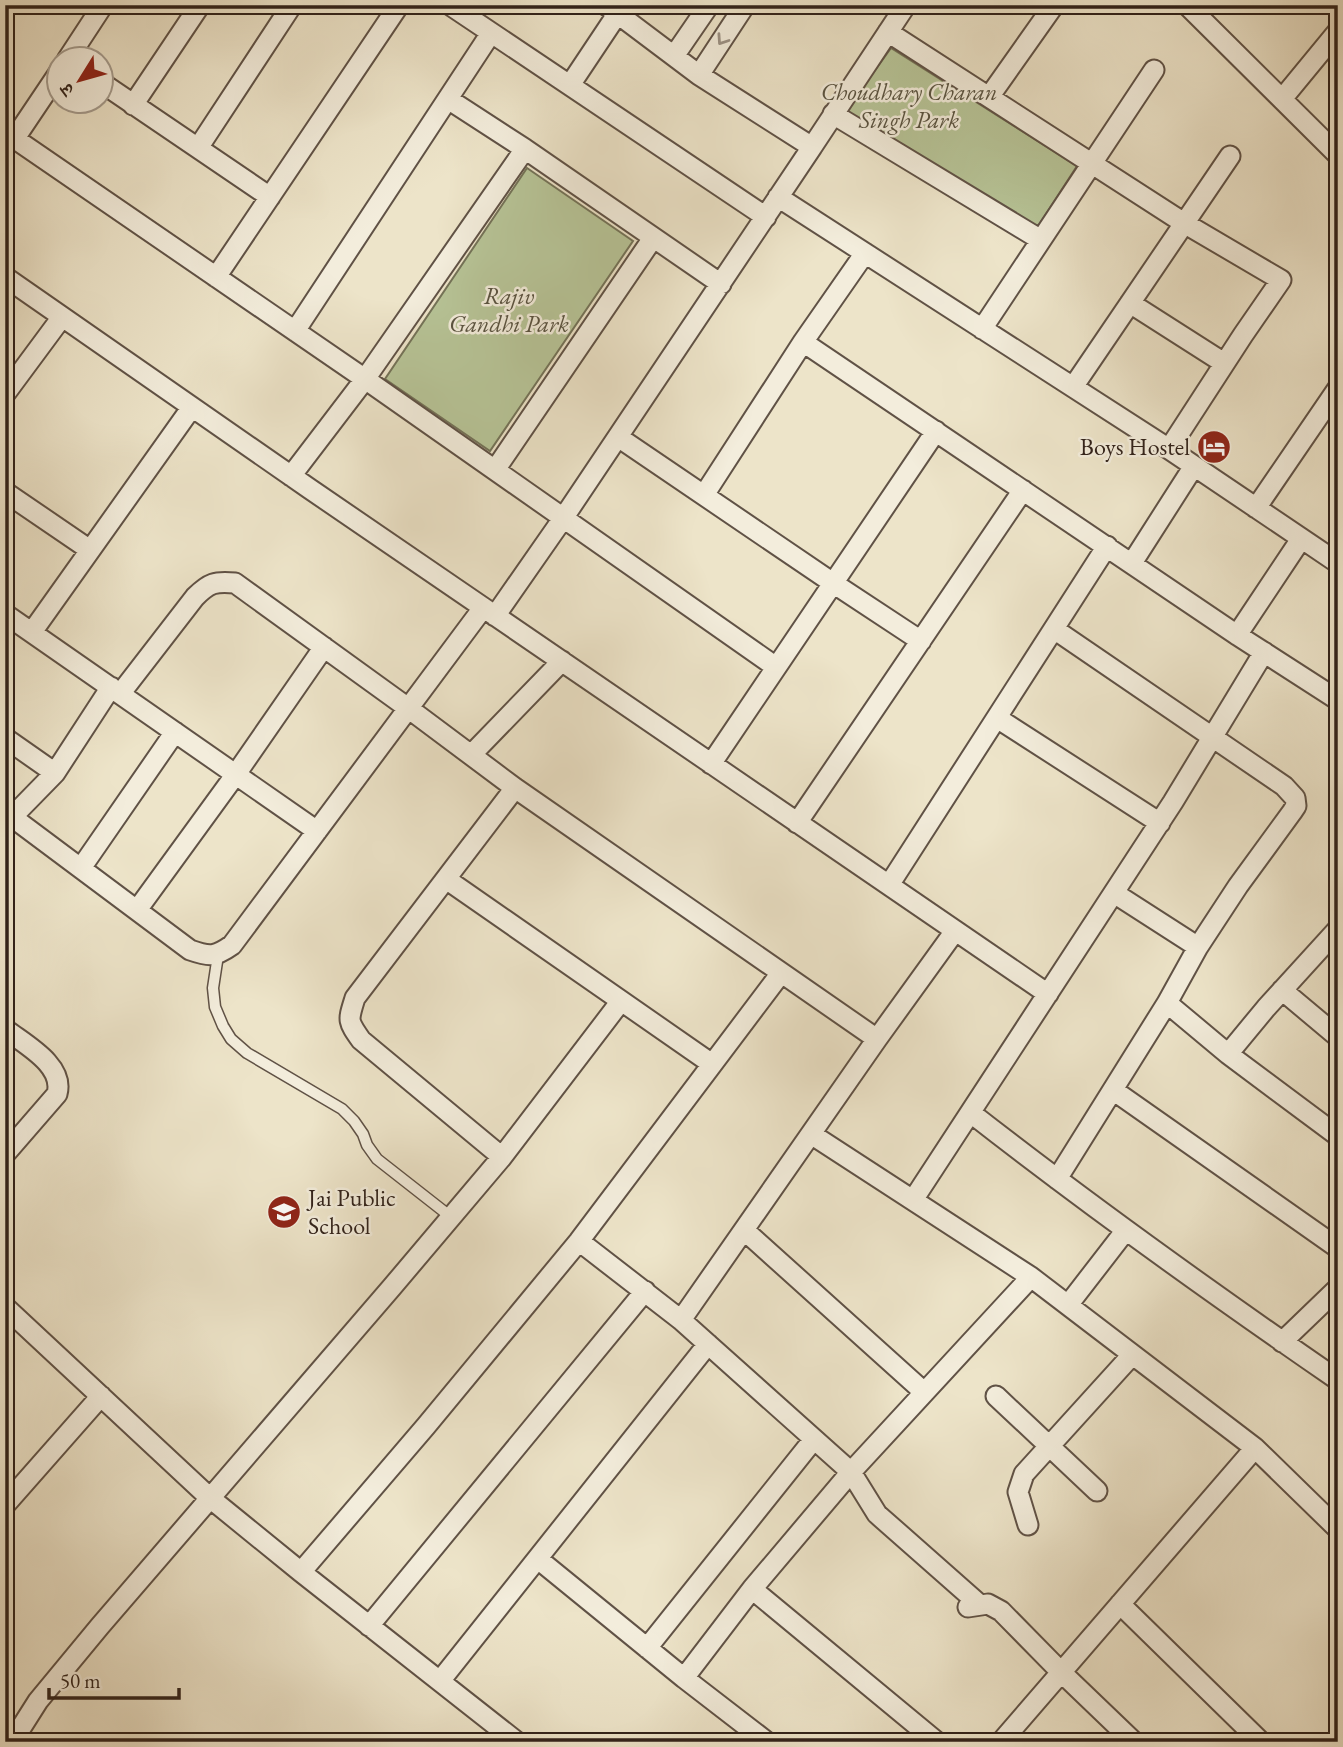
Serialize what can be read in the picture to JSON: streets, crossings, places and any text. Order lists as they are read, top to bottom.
{
  "parks": ["Choudhary Charan Singh Park", "Rajiv Gandhi Park"],
  "places": {
    "hotel": ["Boys Hostel"],
    "school or university": ["Jai Public School"]
  },
  "scale_bar": "50 m",
  "north": "bottom left"
}
